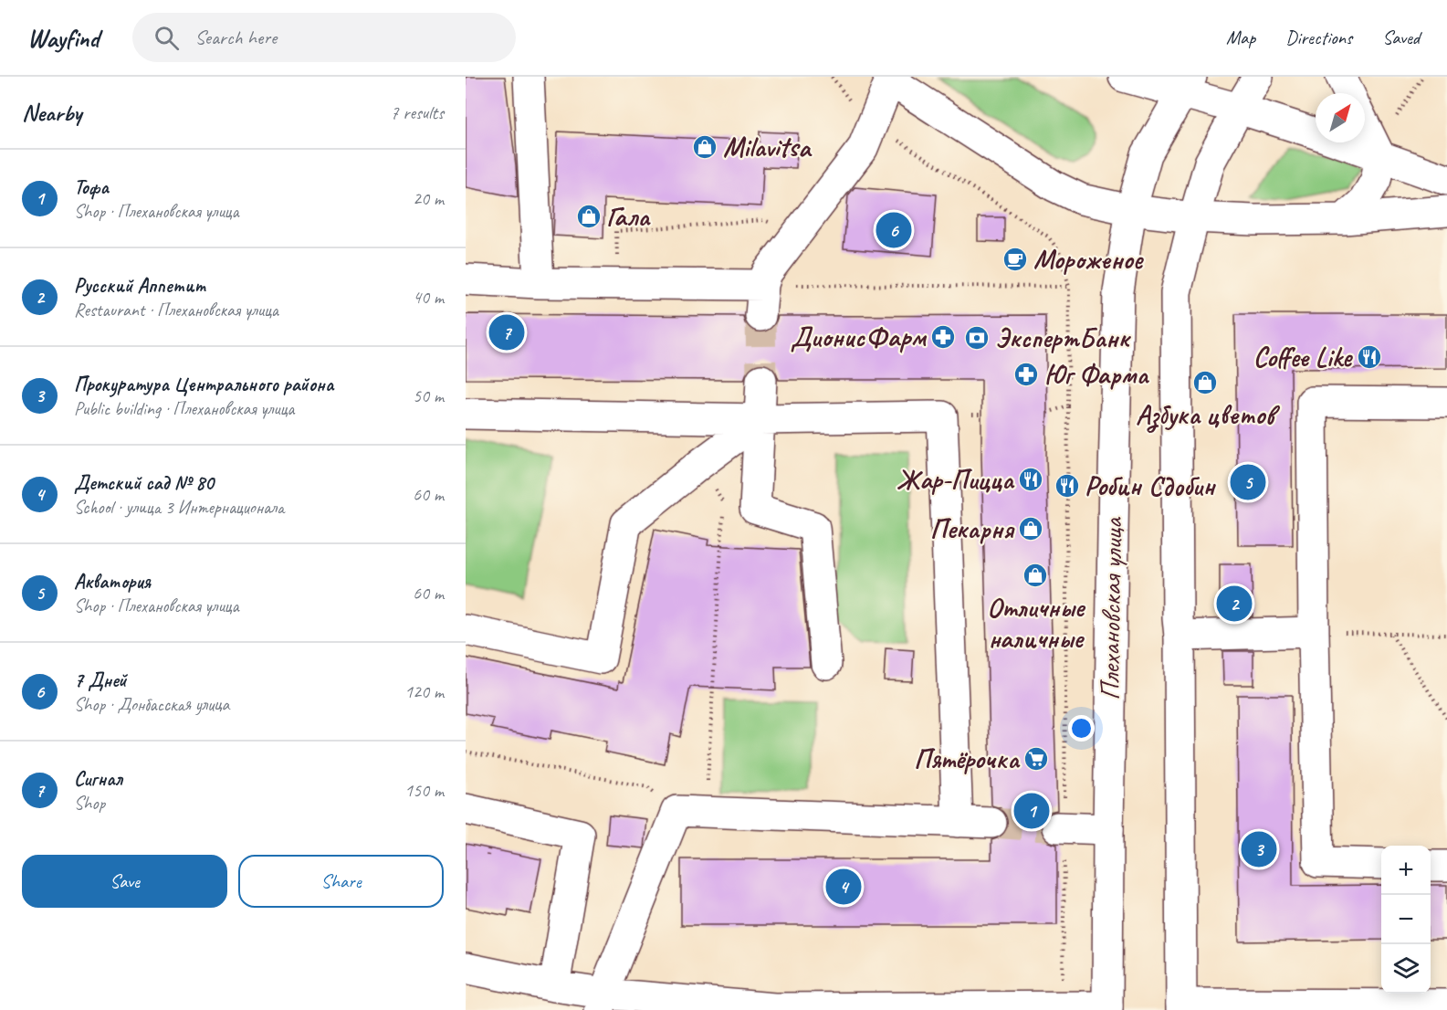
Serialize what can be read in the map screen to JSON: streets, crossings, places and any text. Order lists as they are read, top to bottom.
{
  "streets": {
    "street": ["Плехановская улица"]
  },
  "places": {
    "shop": [
      "Milavitsa",
      "Гала",
      "Азбука цветов",
      "Пекарня",
      "Отличные наличные"
    ],
    "cafe": ["Мороженое"],
    "pharmacy": ["ДионисФарм", "Юг Фарма"],
    "bank": ["ЭкспертБанк"],
    "restaurant": ["Coffee Like", "Жар-Пицца", "Робин Сдобин"],
    "supermarket": ["Пятёрочка"]
  },
  "north": "top right",
  "page": {
    "header": "Wayfind",
    "search": "Search here",
    "nav": ["Map", "Directions", "Saved"],
    "heading": ["Nearby", "7 results"],
    "list": [
      {
        "mark": "1",
        "name": "Тофа",
        "note": "Shop · Плехановская улица",
        "value": "20 m"
      },
      {
        "mark": "2",
        "name": "Русский Аппетит",
        "note": "Restaurant · Плехановская улица",
        "value": "40 m"
      },
      {
        "mark": "3",
        "name": "Прокуратура Центрального района",
        "note": "Public building · Плехановская улица",
        "value": "50 m"
      },
      {
        "mark": "4",
        "name": "Детский сад № 80",
        "note": "School · улица 3 Интернационала",
        "value": "60 m"
      },
      {
        "mark": "5",
        "name": "Акватория",
        "note": "Shop · Плехановская улица",
        "value": "60 m"
      },
      {
        "mark": "6",
        "name": "7 Дней",
        "note": "Shop · Донбасская улица",
        "value": "120 m"
      },
      {
        "mark": "7",
        "name": "Сигнал",
        "note": "Shop",
        "value": "150 m"
      }
    ],
    "pins": [
      "6",
      "7",
      "5",
      "2",
      "1",
      "3",
      "4"
    ],
    "buttons": ["Save", "Share"],
    "map_buttons": ["+", "−"]
  }
}
